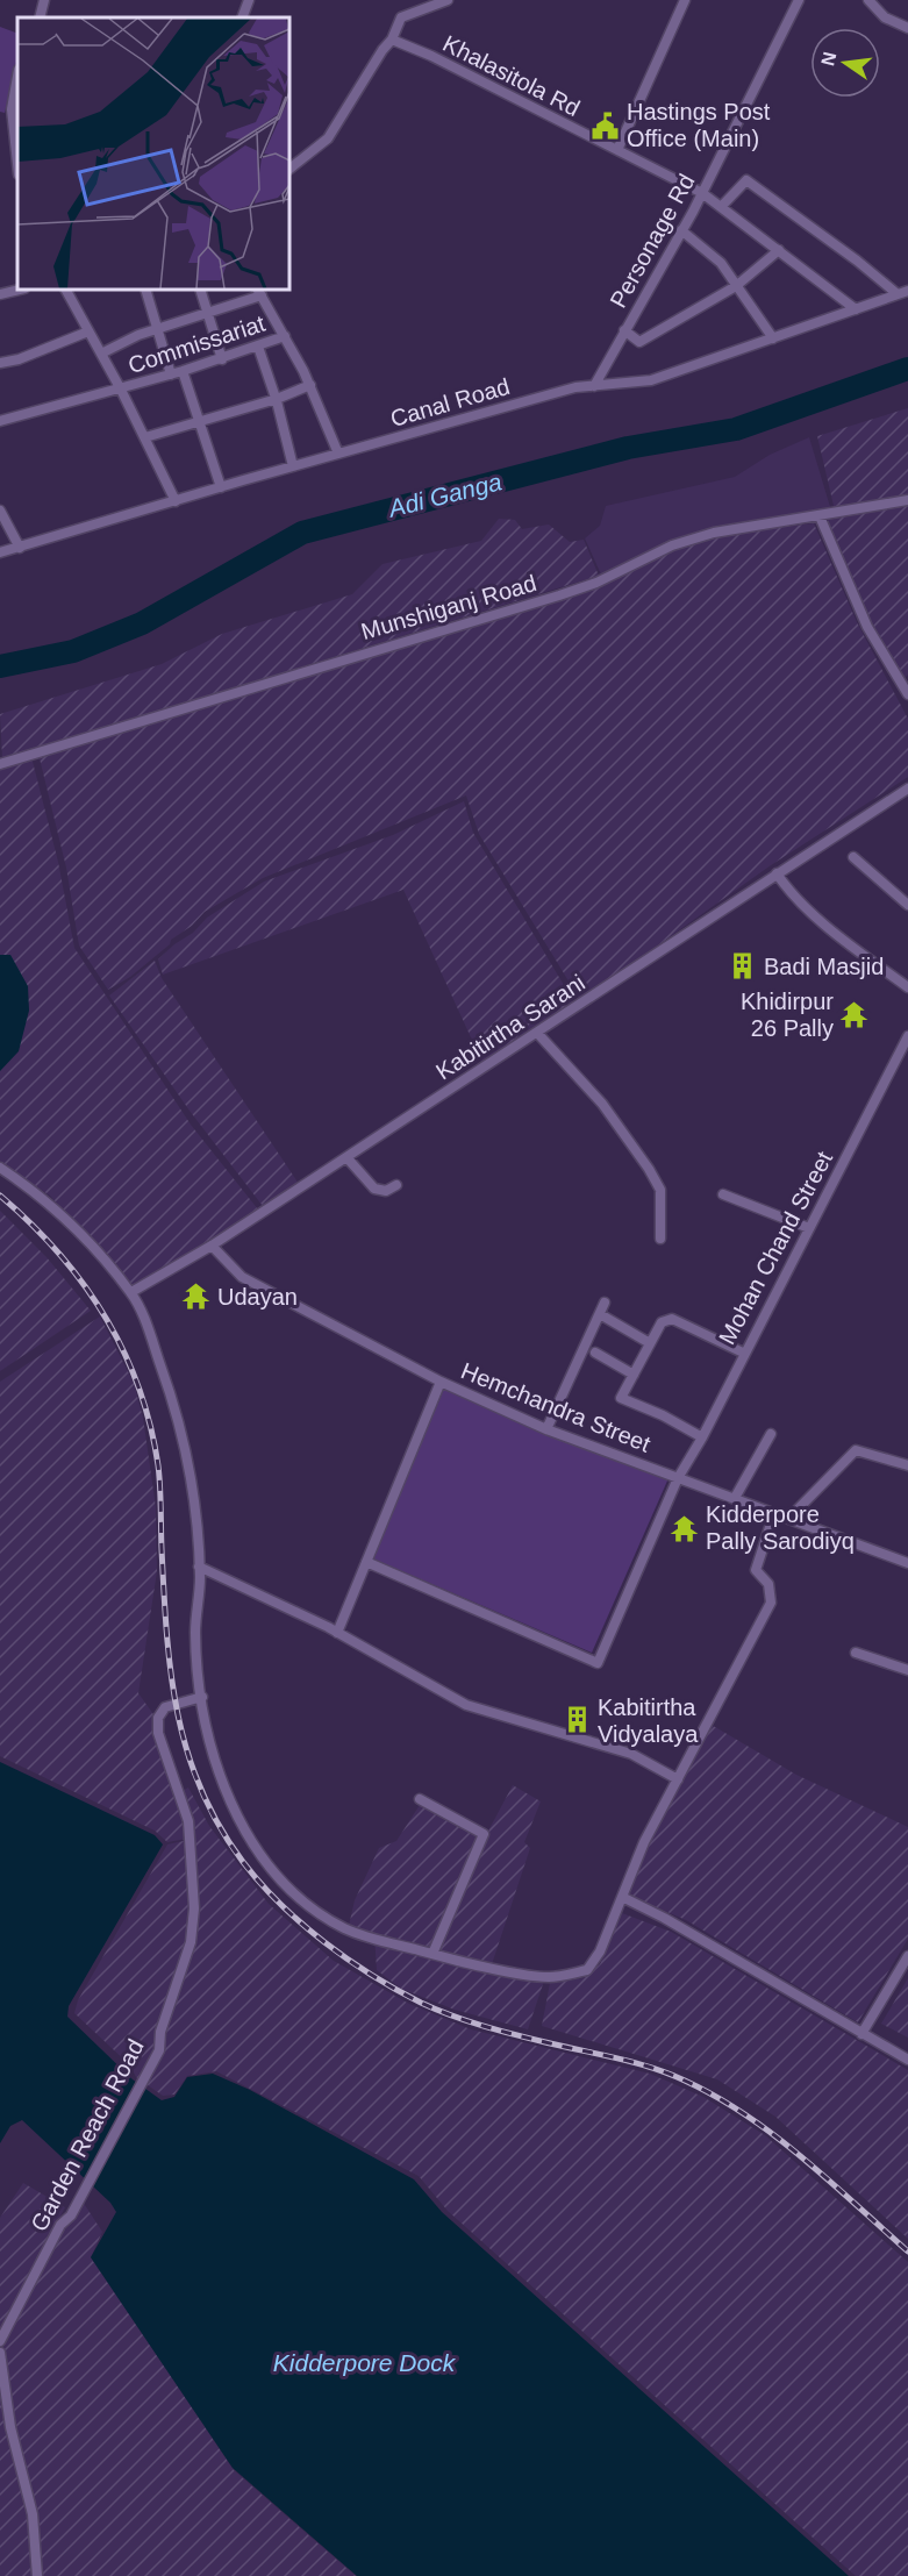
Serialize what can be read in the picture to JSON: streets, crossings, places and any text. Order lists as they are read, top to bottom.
{
  "streets": {
    "street": [
      "Khalasitola Rd",
      "Personage Rd",
      "Commissariat",
      "Canal Road",
      "Munshiganj Road",
      "Kabitirtha Sarani",
      "Mohan Chand Street",
      "Hemchandra Street",
      "Garden Reach Road"
    ]
  },
  "crossings": [
    ["Khalasitola Rd", "Personage Rd"],
    ["Khalasitola Rd", "Canal Road"],
    ["Personage Rd", "Canal Road"],
    ["Kabitirtha Sarani", "Hemchandra Street"],
    ["Mohan Chand Street", "Hemchandra Street"]
  ],
  "water": ["Adi Ganga", "Kidderpore Dock"],
  "places": {
    "public building": ["Hastings Post Office (Main)"],
    "building": ["Badi Masjid", "Kabitirtha Vidyalaya"],
    "temple": ["Khidirpur 26 Pally", "Udayan", "Kidderpore Pally Sarodiyq"]
  },
  "north": "left"
}
